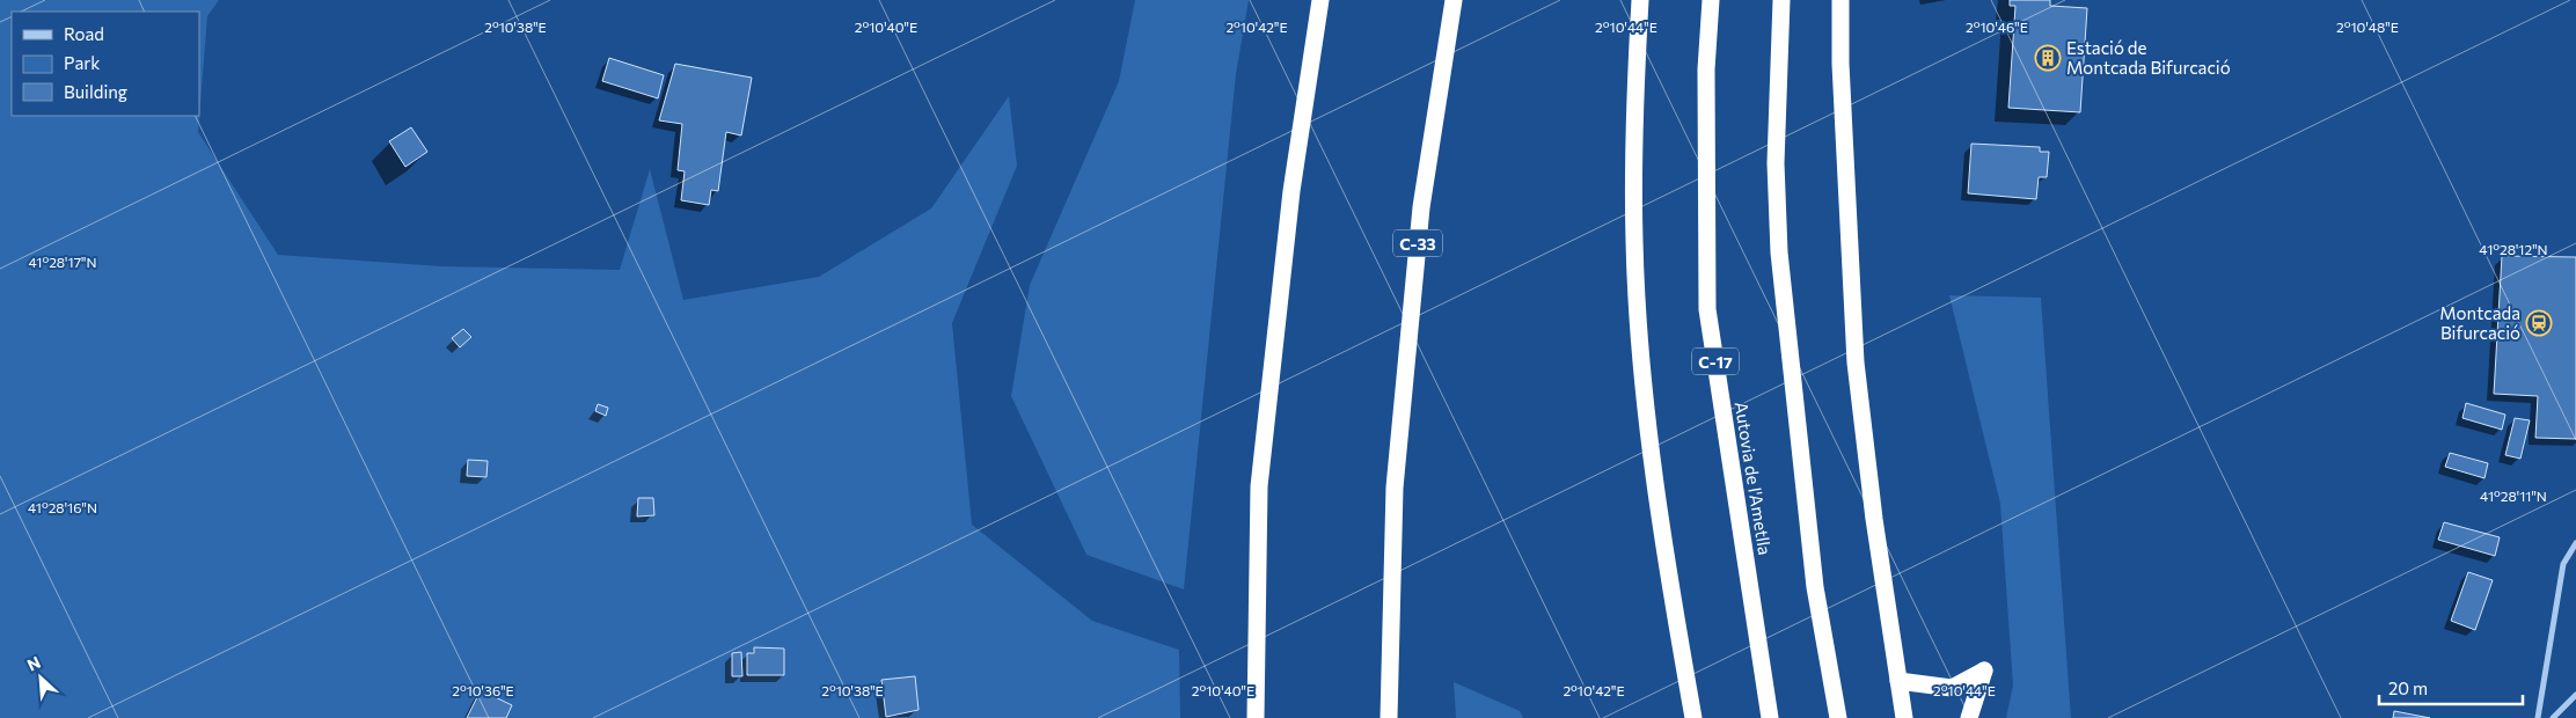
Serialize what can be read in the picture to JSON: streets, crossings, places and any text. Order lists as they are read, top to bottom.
{
  "streets": {
    "highway": ["C-33", "C-17", "Autovia de l'Ametlla"]
  },
  "places": {
    "building": ["Estació de Montcada Bifurcació"],
    "station": ["Montcada Bifurcació"]
  },
  "legend": ["Road", "Park", "Building"],
  "scale_bar": "20 m",
  "north": "top left",
  "coordinates": [
    "2°10'48\"E",
    "2°10'38\"E",
    "2°10'40\"E",
    "2°10'42\"E",
    "2°10'44\"E",
    "2°10'46\"E",
    "41°28'12\"N",
    "41°28'17\"N",
    "41°28'11\"N",
    "41°28'16\"N",
    "2°10'36\"E"
  ]
}
